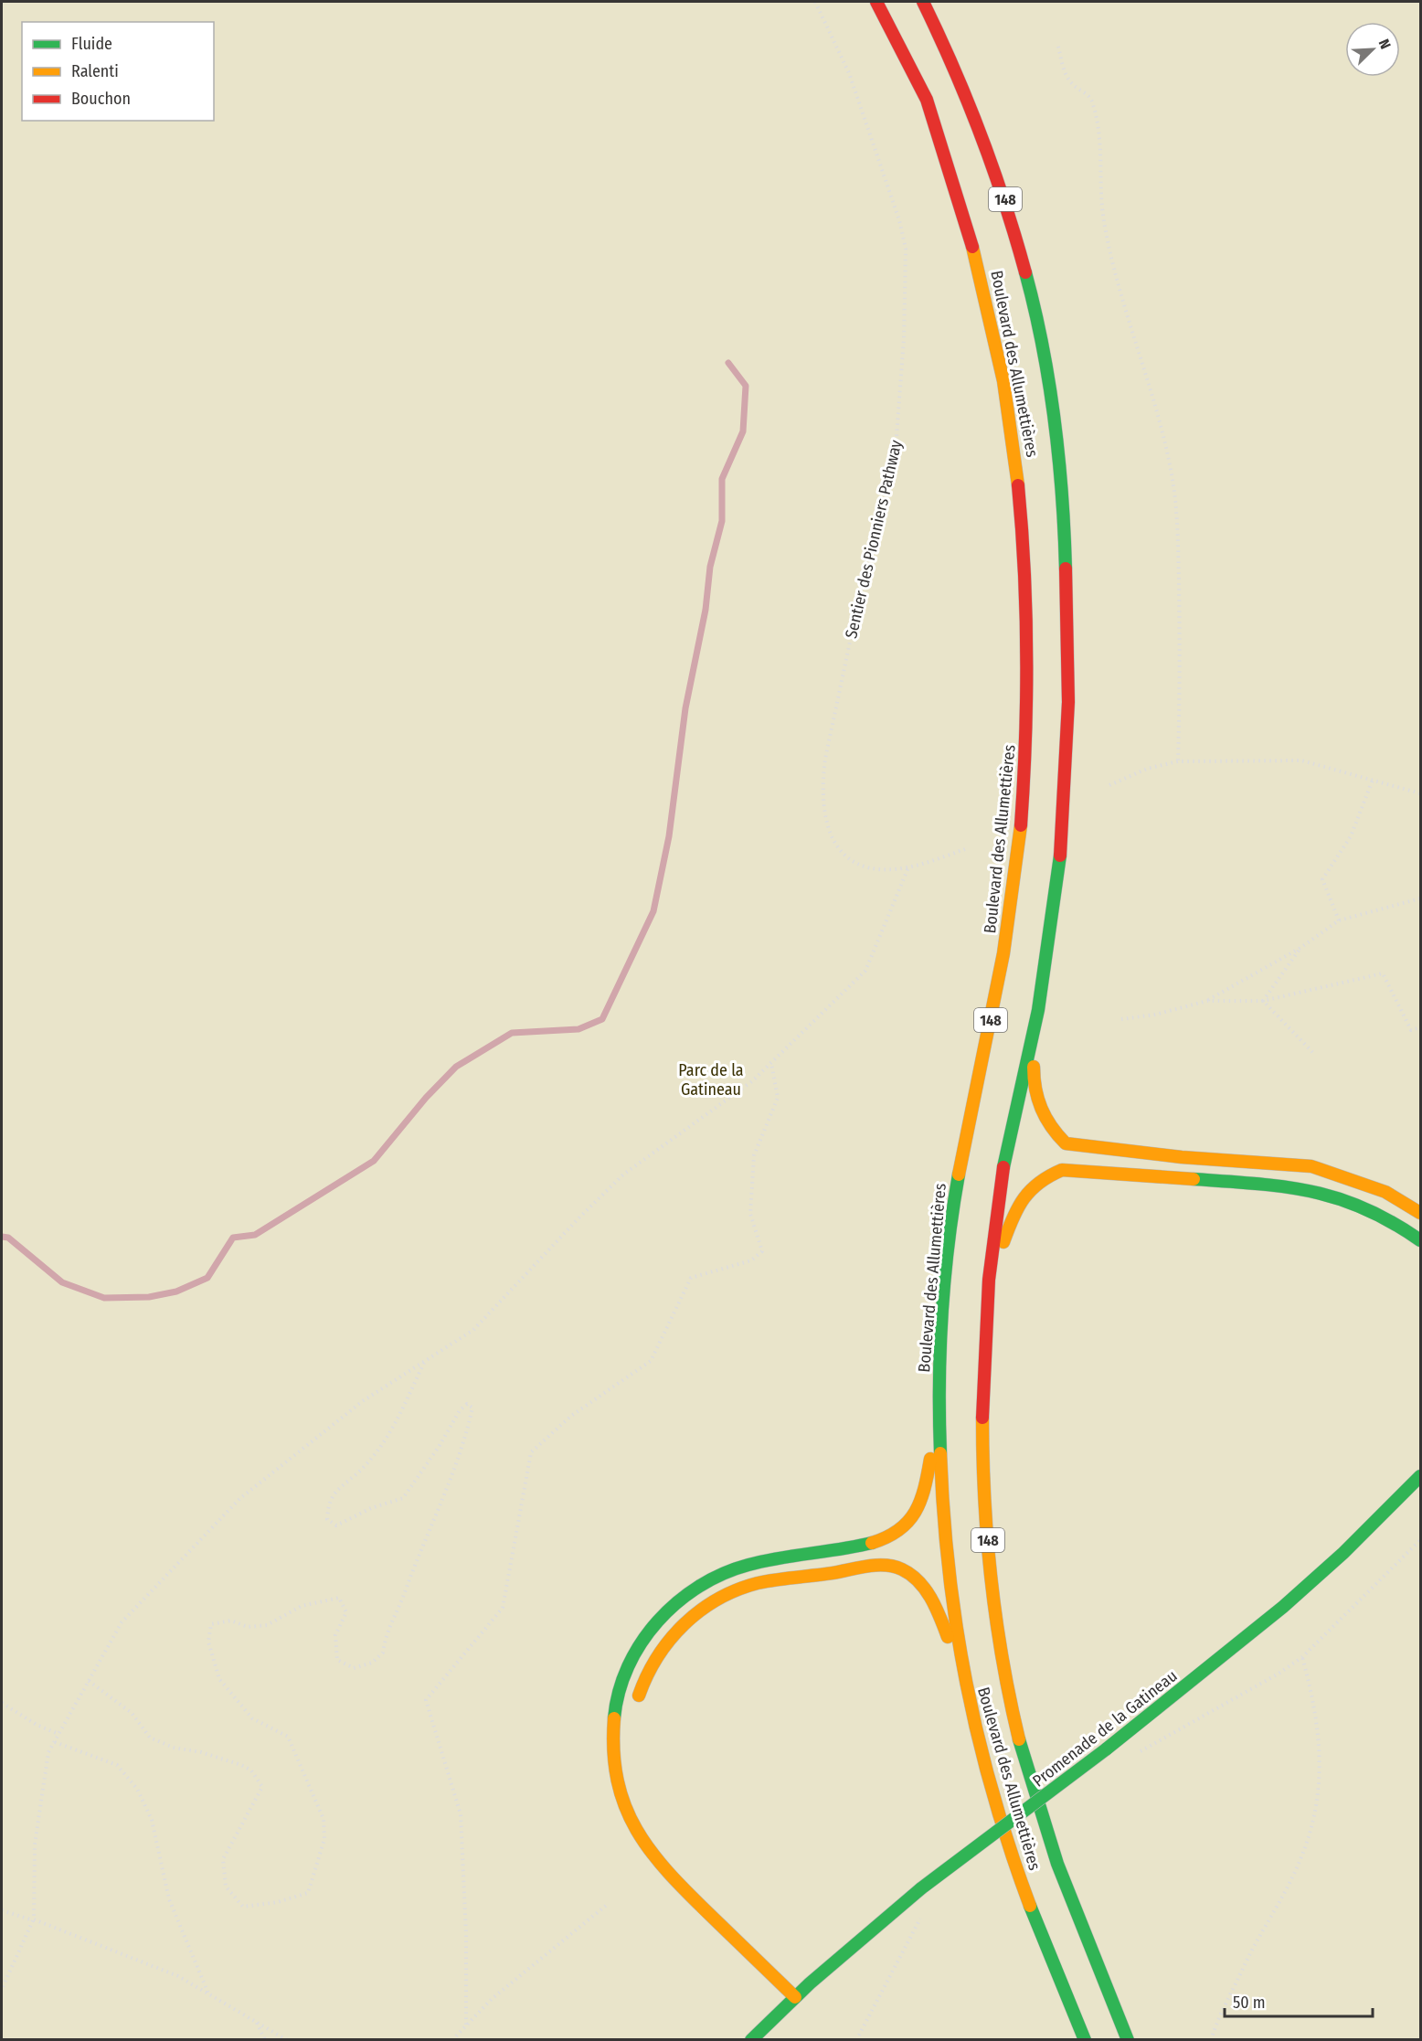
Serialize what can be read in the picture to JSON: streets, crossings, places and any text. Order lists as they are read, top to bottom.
{
  "streets": {
    "main road": ["148", "Boulevard des Allumettières", "Promenade de la Gatineau"],
    "path": ["Sentier des Pionniers Pathway"]
  },
  "parks": ["Parc de la Gatineau"],
  "legend": ["Fluide", "Ralenti", "Bouchon"],
  "scale_bar": "50 m",
  "north": "top right"
}
